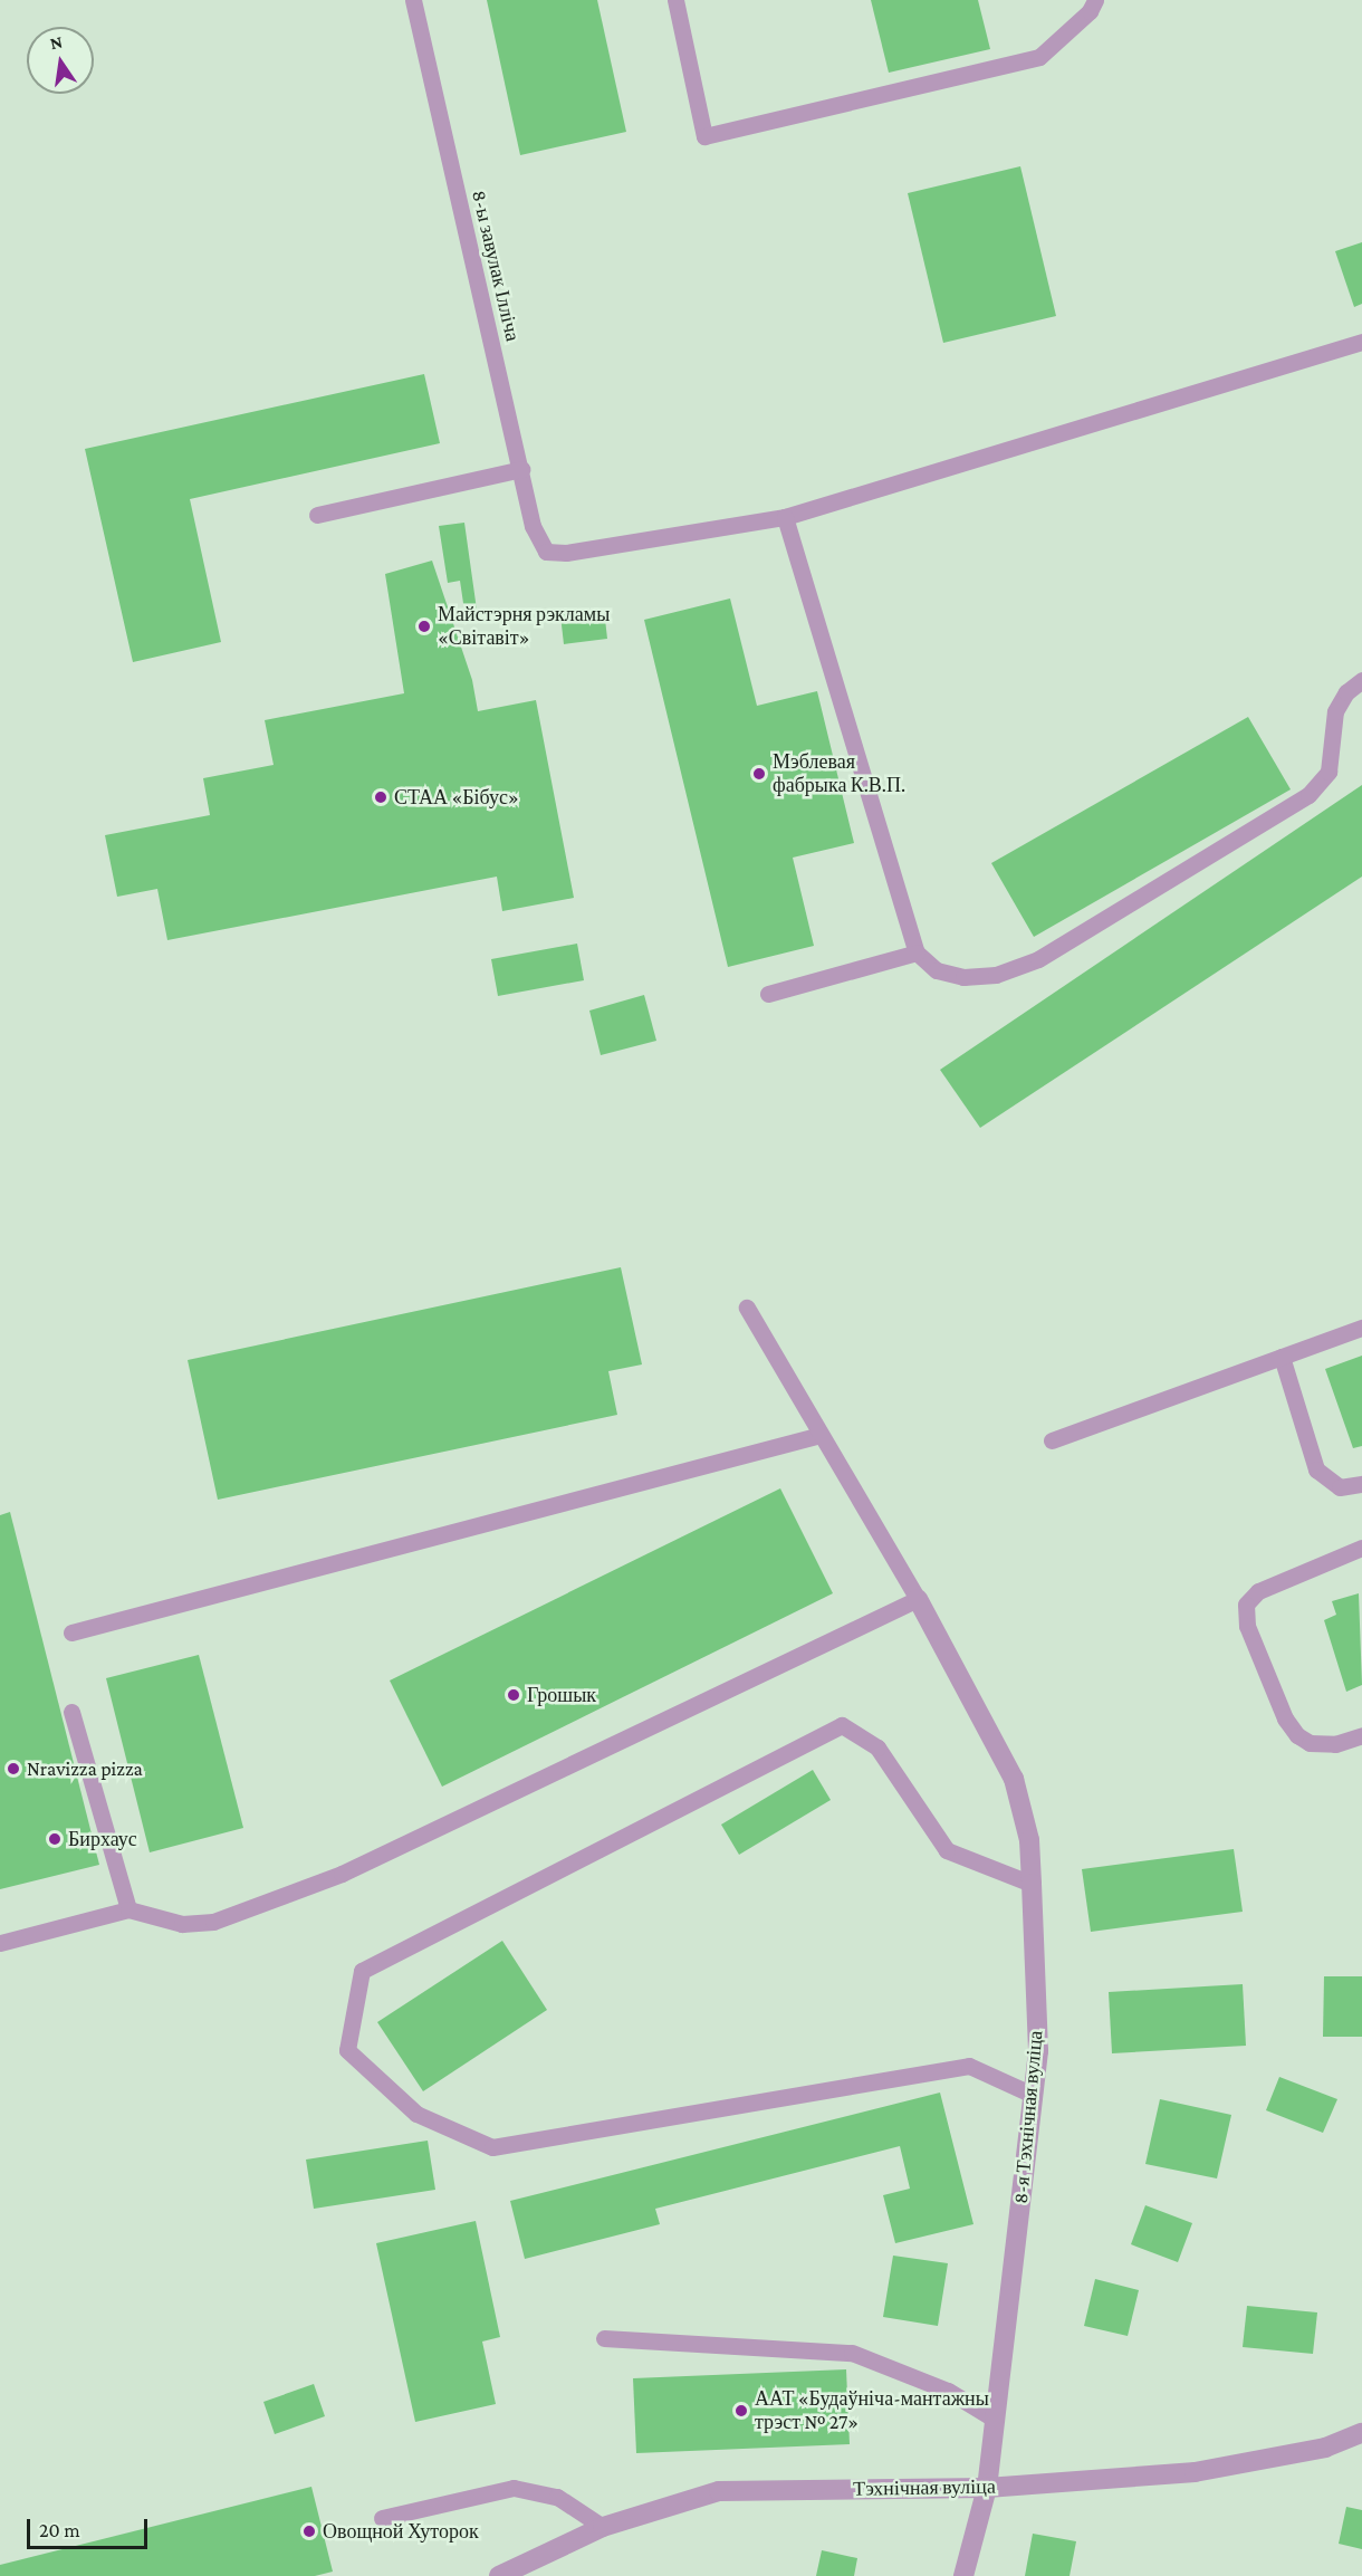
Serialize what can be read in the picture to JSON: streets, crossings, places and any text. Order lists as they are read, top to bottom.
{
  "streets": {
    "street": ["8-я Тэхнічная вуліца", "Тэхнічная вуліца"],
    "lane": ["8-ы завулак Ілліча"]
  },
  "crossings": [
    ["8-я Тэхнічная вуліца", "Тэхнічная вуліца"]
  ],
  "places": [
    "Майстэрня рэкламы «Світавіт»",
    "Мэблевая фабрыка К.В.П.",
    "СТАА «Бібус»",
    "Грошык",
    "Nravizza pizza",
    "Бирхаус",
    "ААТ «Будаўніча-мантажны трэст № 27»",
    "Овощной Хуторок"
  ],
  "scale_bar": "20 m",
  "north": "top"
}
